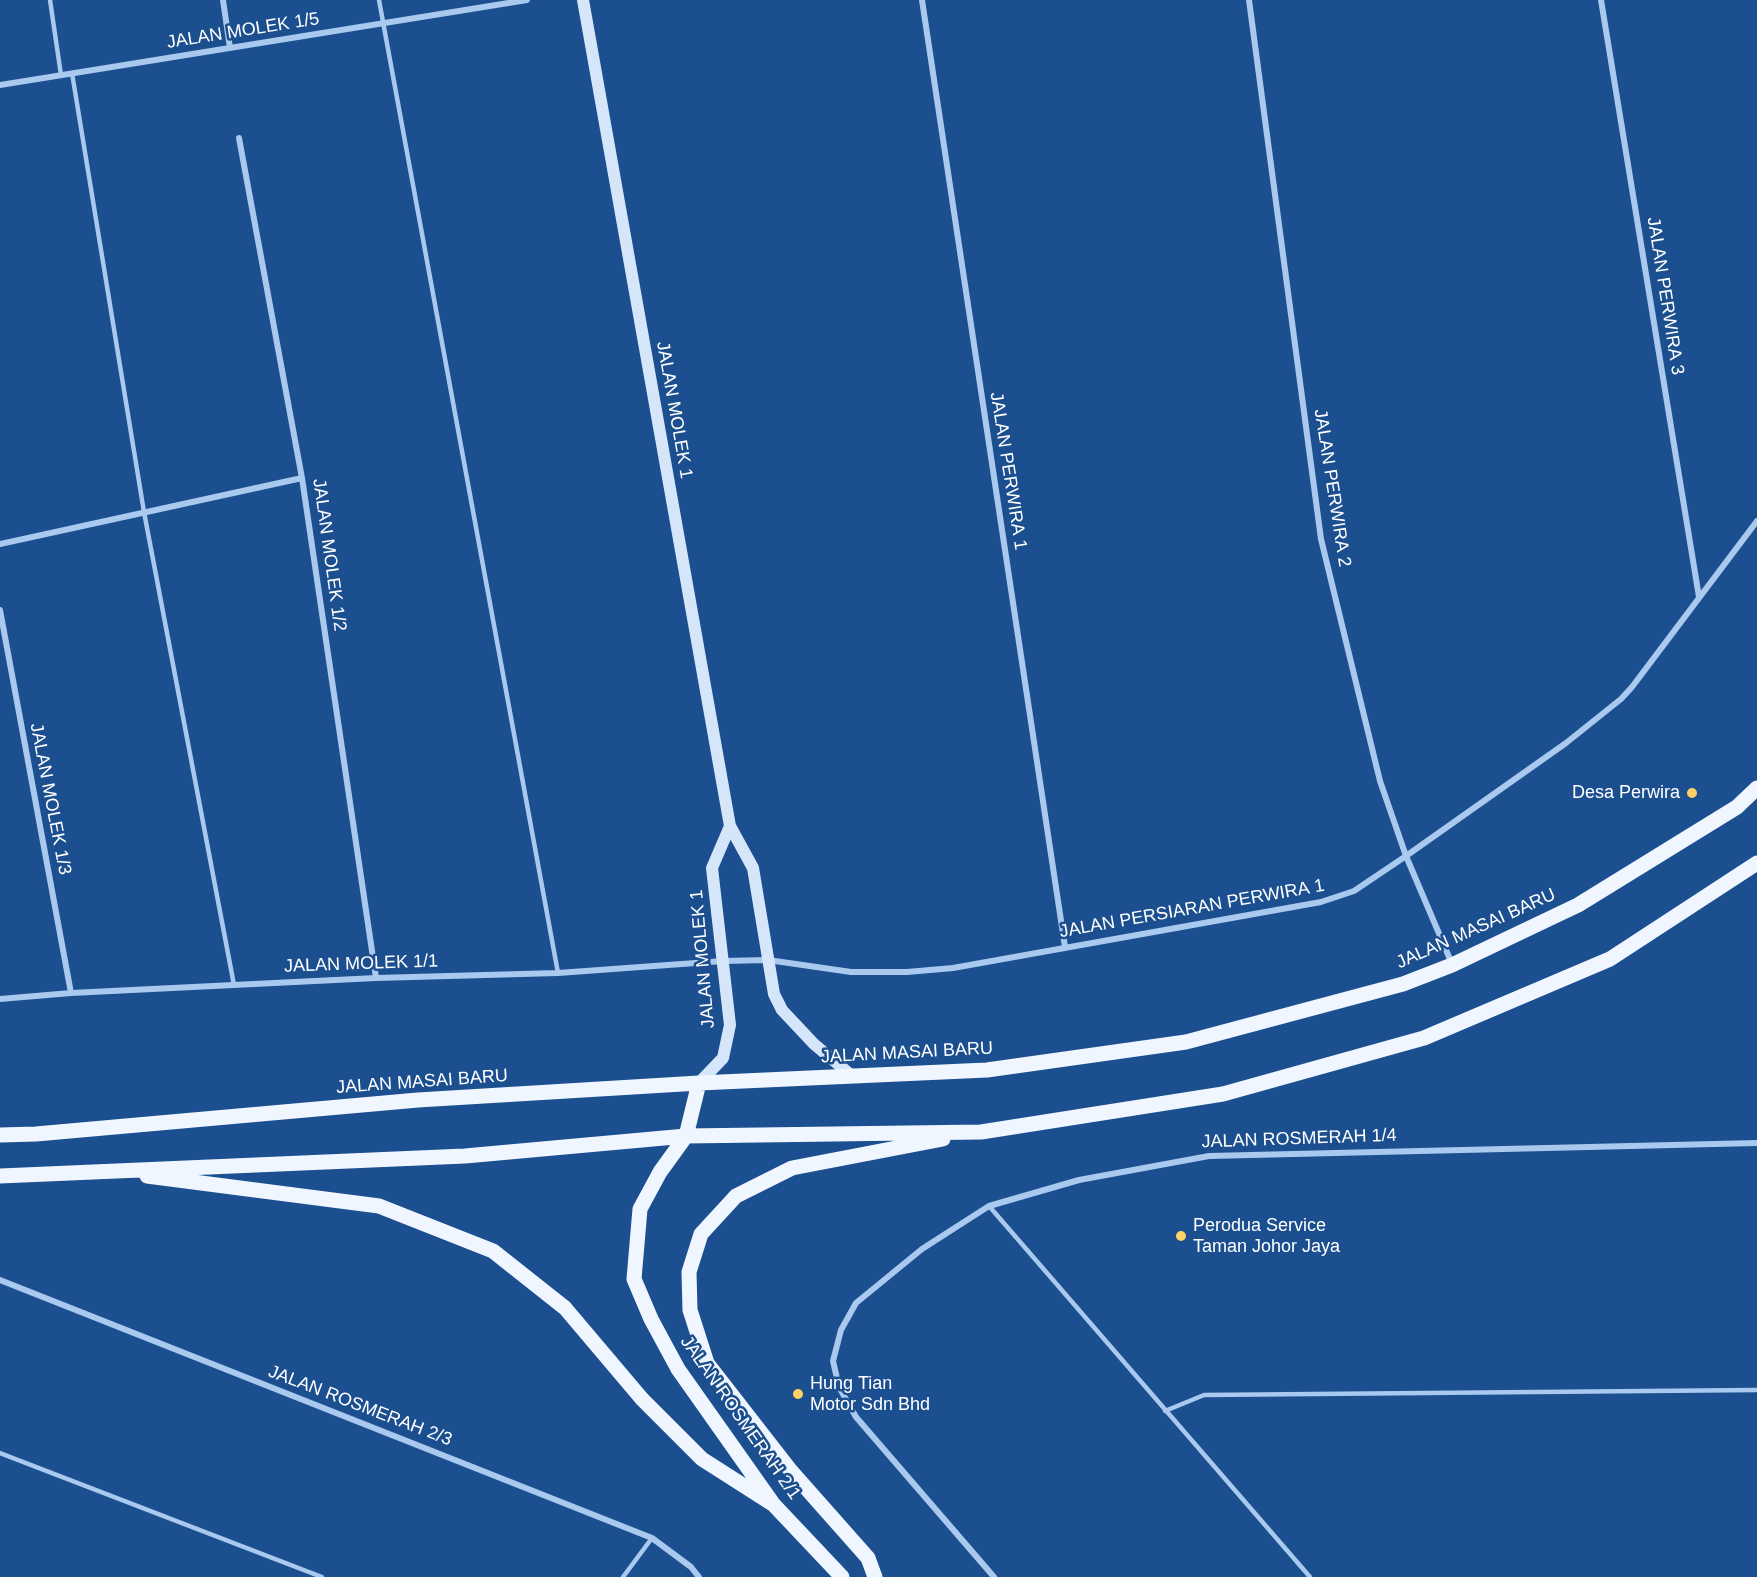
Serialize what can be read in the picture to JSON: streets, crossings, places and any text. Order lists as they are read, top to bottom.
{
  "streets": {
    "main road": ["JALAN MASAI BARU", "JALAN ROSMERAH 2/1"],
    "street": [
      "JALAN MOLEK 1/5",
      "JALAN PERWIRA 3",
      "JALAN MOLEK 1",
      "JALAN PERWIRA 1",
      "JALAN PERWIRA 2",
      "JALAN MOLEK 1/2",
      "JALAN MOLEK 1/3",
      "JALAN PERSIARAN PERWIRA 1",
      "JALAN MOLEK 1/1",
      "JALAN ROSMERAH 1/4",
      "JALAN ROSMERAH 2/3"
    ]
  },
  "crossings": [
    ["JALAN PERWIRA 3", "JALAN PERSIARAN PERWIRA 1"],
    ["JALAN MOLEK 1", "JALAN PERSIARAN PERWIRA 1"],
    ["JALAN MOLEK 1", "JALAN MASAI BARU"],
    ["JALAN MOLEK 1", "JALAN MOLEK 1/1"],
    ["JALAN PERWIRA 1", "JALAN PERSIARAN PERWIRA 1"],
    ["JALAN PERWIRA 2", "JALAN PERSIARAN PERWIRA 1"],
    ["JALAN PERWIRA 2", "JALAN MASAI BARU"],
    ["JALAN MOLEK 1/2", "JALAN MOLEK 1/1"],
    ["JALAN MOLEK 1/3", "JALAN MOLEK 1/1"],
    ["JALAN PERSIARAN PERWIRA 1", "JALAN MOLEK 1/1"]
  ],
  "places": ["Desa Perwira", "Perodua Service Taman Johor Jaya", "Hung Tian Motor Sdn Bhd"]
}
